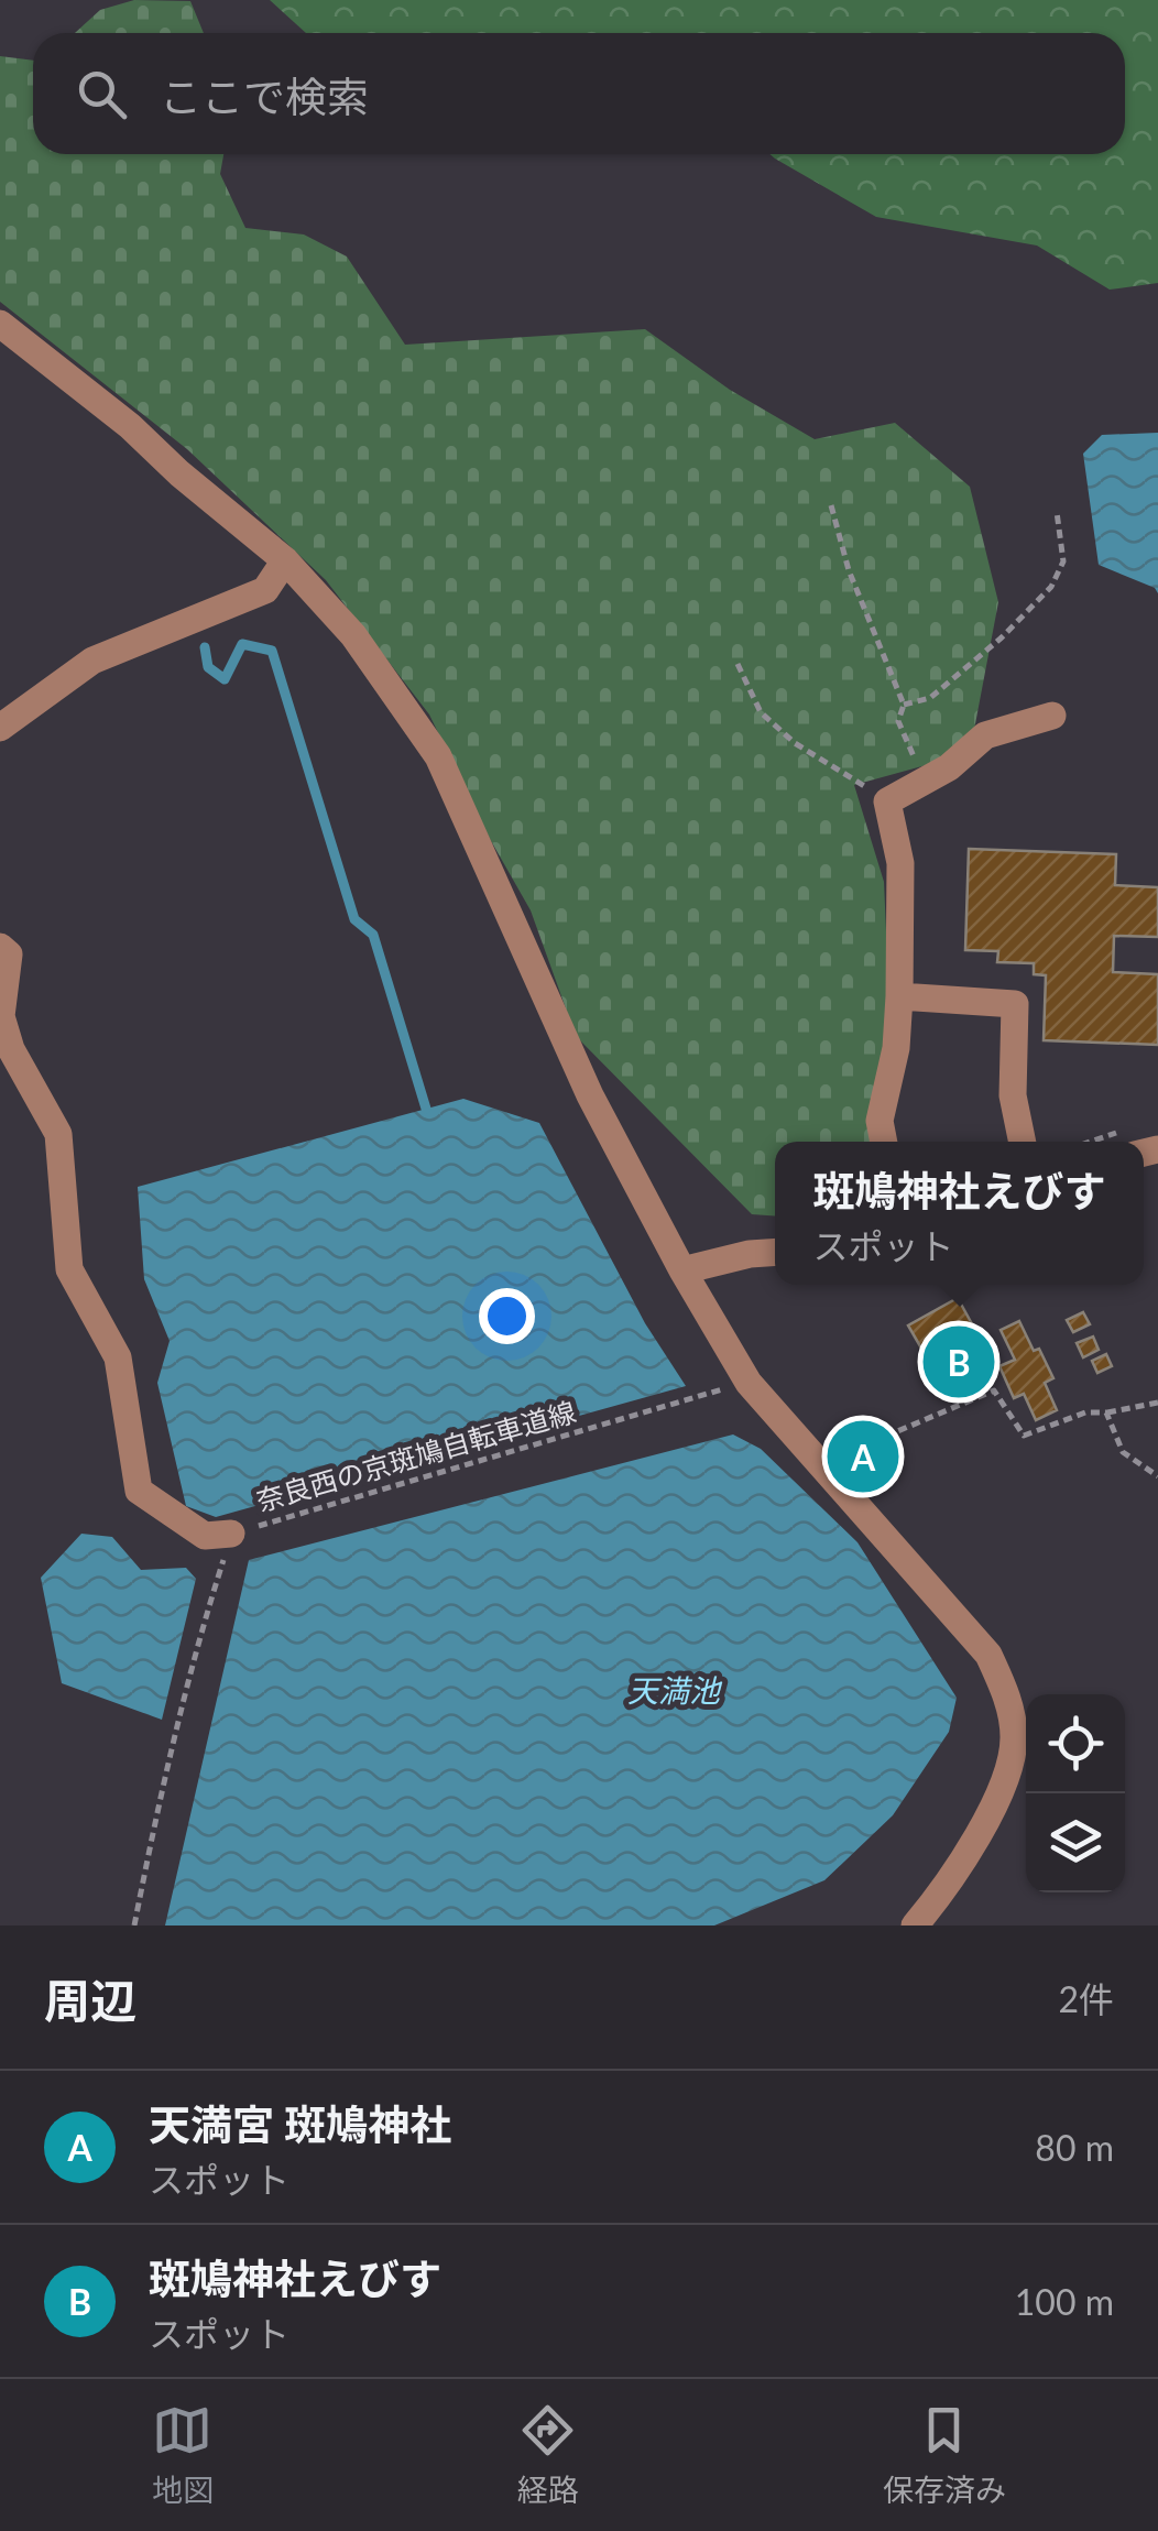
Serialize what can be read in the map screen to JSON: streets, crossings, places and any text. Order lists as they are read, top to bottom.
{
  "streets": {
    "path": ["奈良西の京斑鳩自転車道線"]
  },
  "water": ["天満池"],
  "page": {
    "search": "ここで検索",
    "popup": ["斑鳩神社えびす", "スポット"],
    "pins": ["B", "A"],
    "heading": ["周辺", "2件"],
    "list": [
      {
        "mark": "A",
        "name": "天満宮 斑鳩神社",
        "note": "スポット",
        "value": "80 m"
      },
      {
        "mark": "B",
        "name": "斑鳩神社えびす",
        "note": "スポット",
        "value": "100 m"
      }
    ],
    "nav": ["地図", "経路", "保存済み"]
  }
}
